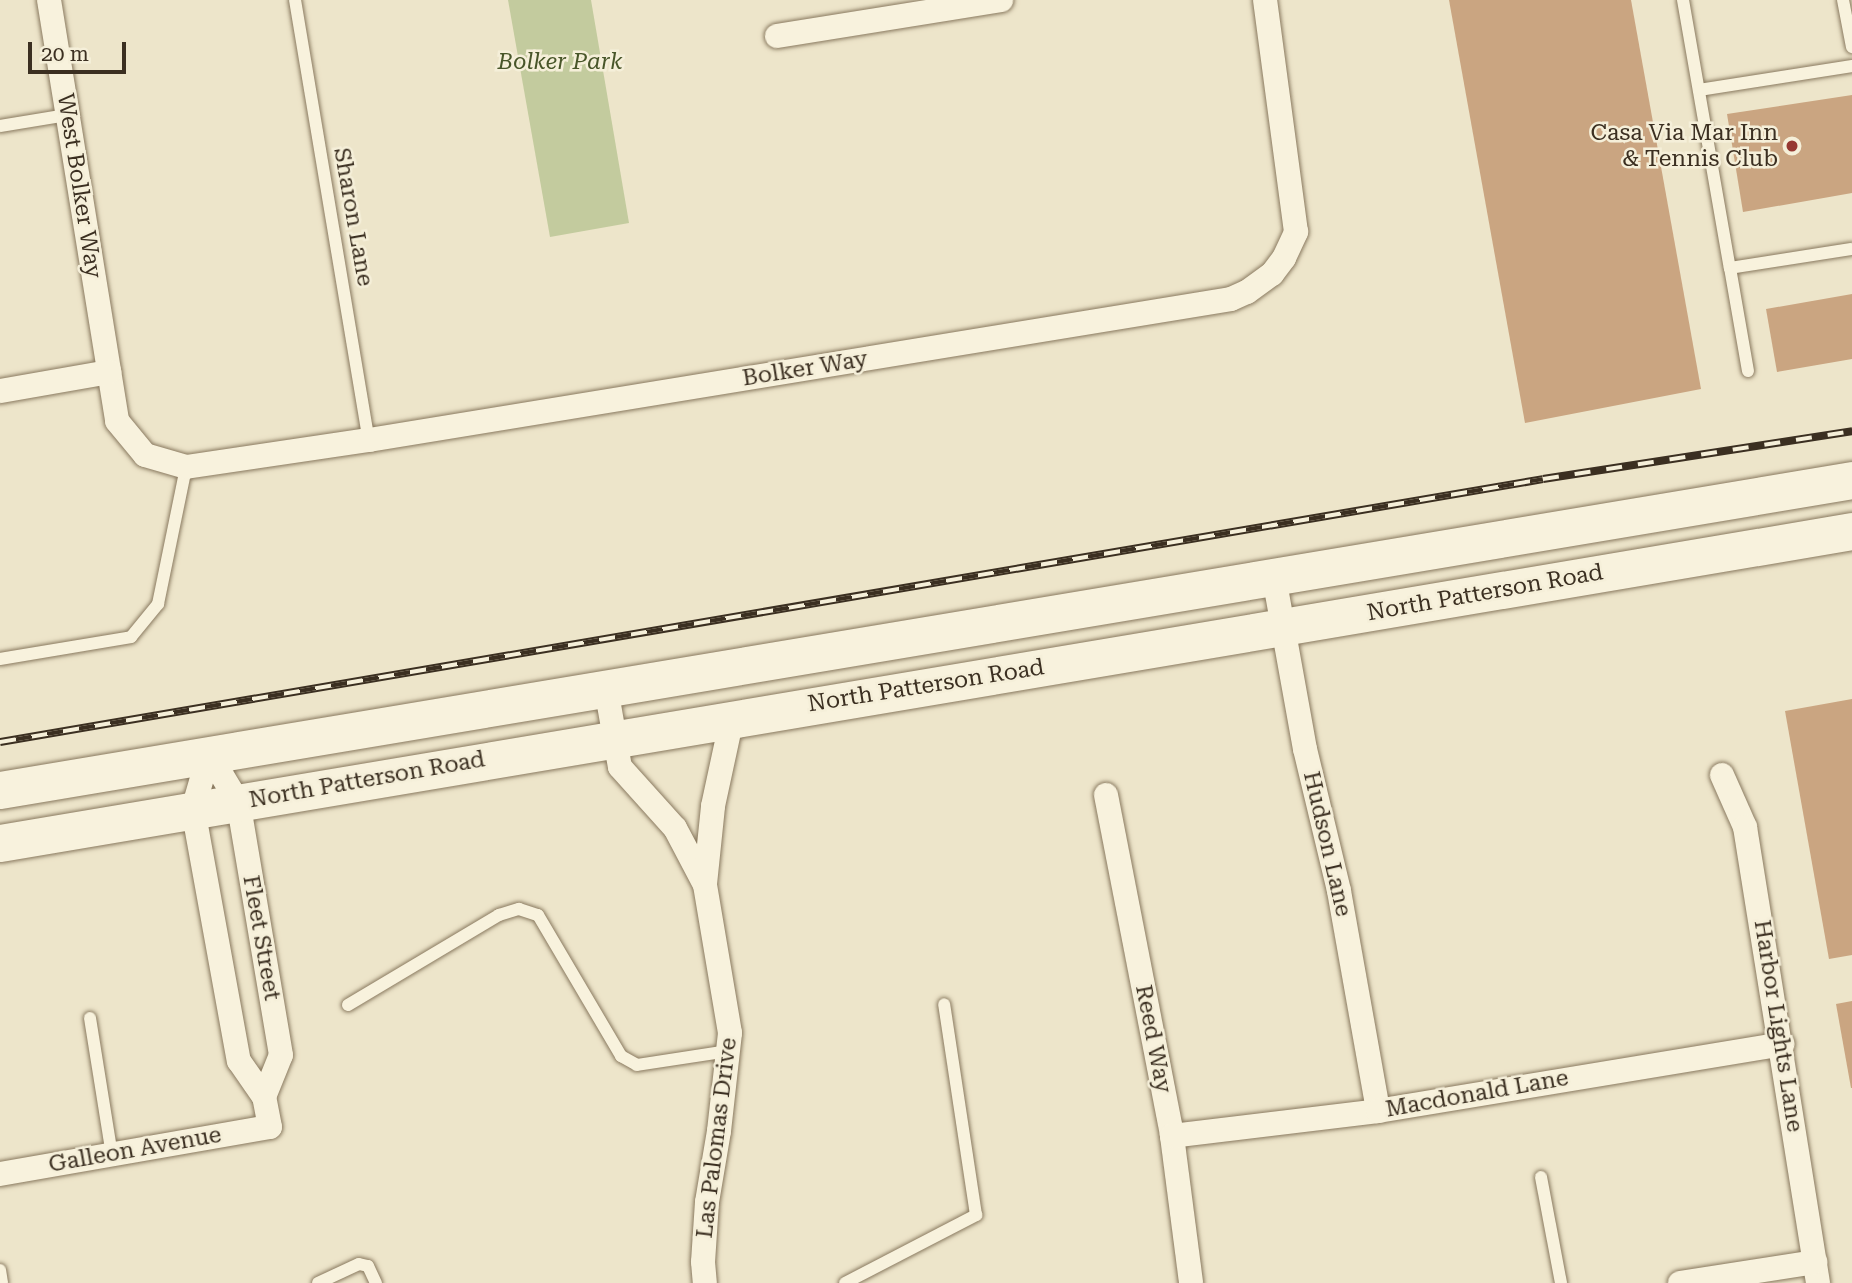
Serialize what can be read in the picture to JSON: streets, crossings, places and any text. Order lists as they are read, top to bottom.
{
  "streets": {
    "street": [
      "West Bolker Way",
      "Bolker Way",
      "North Patterson Road",
      "Hudson Lane",
      "Fleet Street",
      "Harbor Lights Lane",
      "Reed Way",
      "Macdonald Lane",
      "Las Palomas Drive",
      "Galleon Avenue"
    ],
    "lane": ["Sharon Lane"]
  },
  "crossings": [
    ["West Bolker Way", "Bolker Way"],
    ["Sharon Lane", "Bolker Way"],
    ["North Patterson Road", "Hudson Lane"],
    ["North Patterson Road", "Fleet Street"],
    ["North Patterson Road", "Las Palomas Drive"],
    ["Hudson Lane", "Macdonald Lane"],
    ["Fleet Street", "Galleon Avenue"],
    ["Harbor Lights Lane", "Macdonald Lane"],
    ["Reed Way", "Macdonald Lane"]
  ],
  "parks": ["Bolker Park"],
  "places": ["Casa Via Mar Inn & Tennis Club"],
  "scale_bar": "20 m"
}
